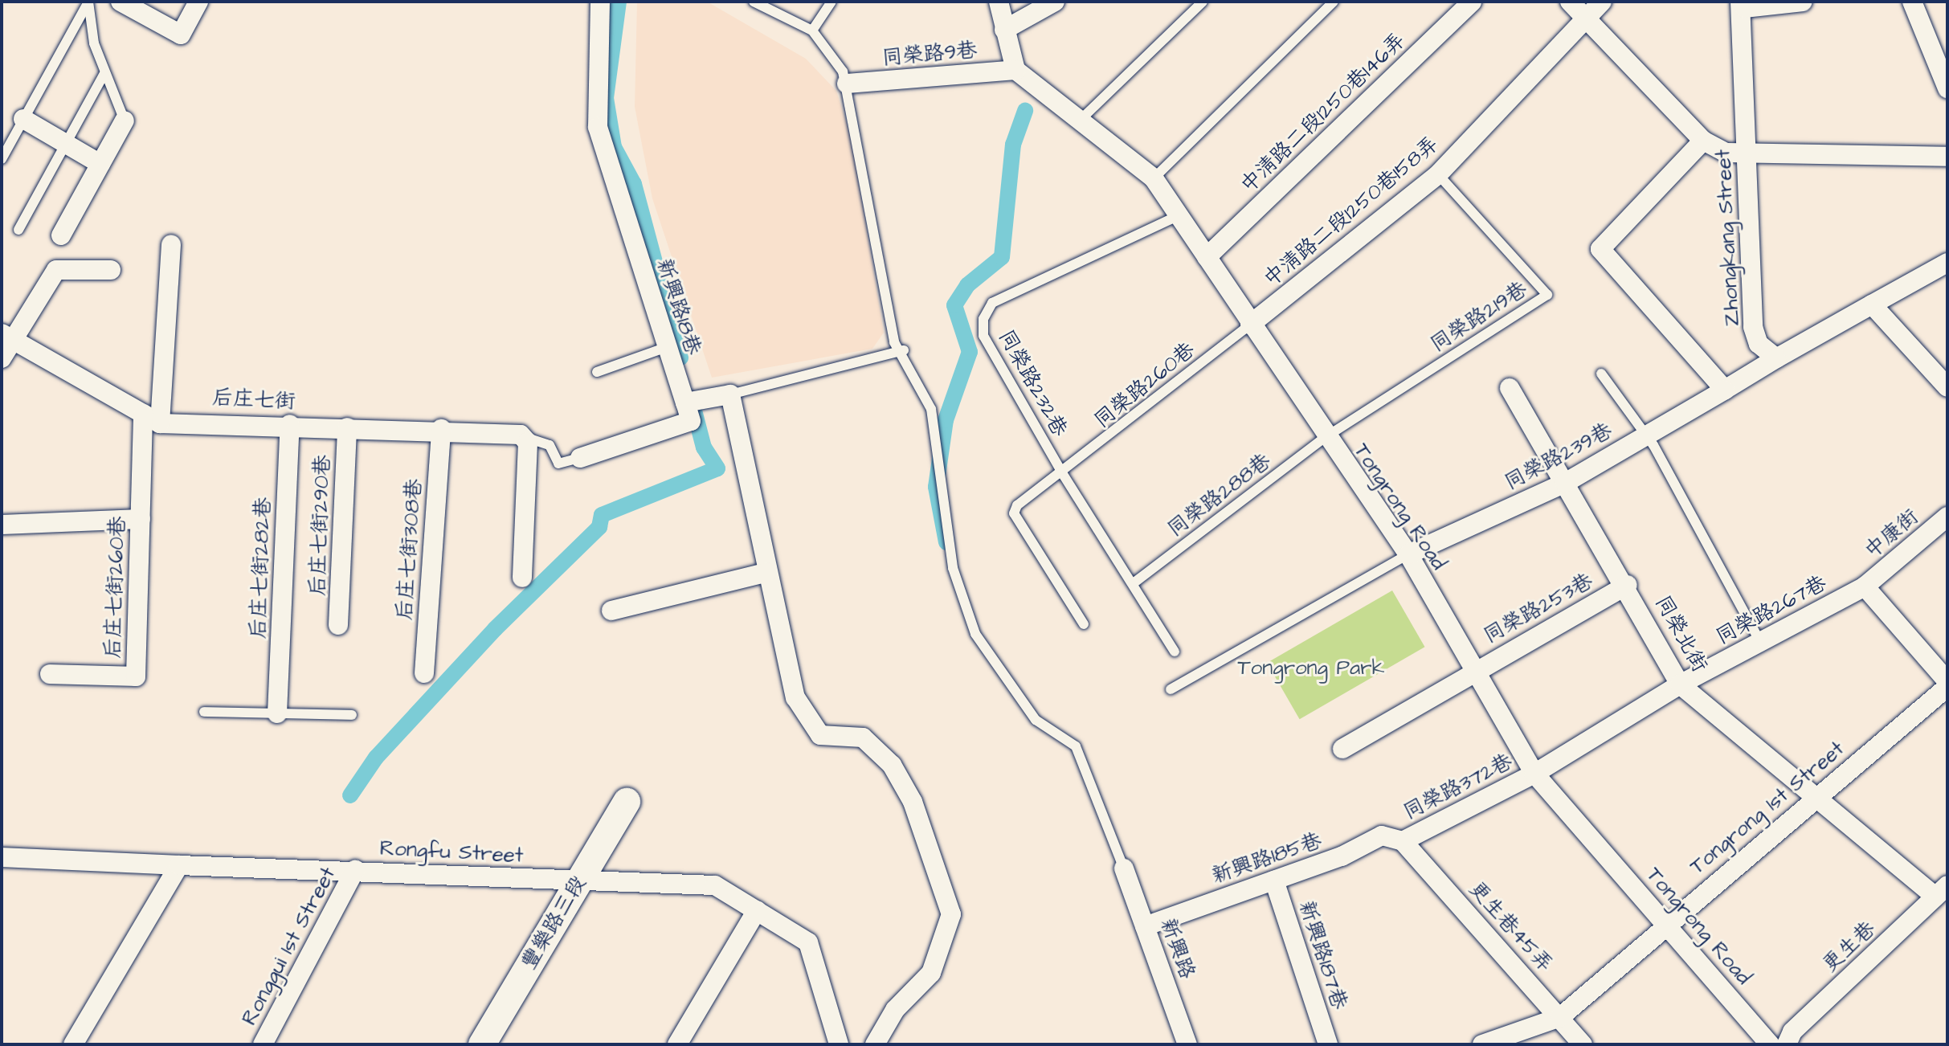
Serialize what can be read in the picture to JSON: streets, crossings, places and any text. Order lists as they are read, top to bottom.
{
  "streets": {
    "street": [
      "同榮路9巷",
      "中清路二段1250巷146弄",
      "中清路二段1250巷158弄",
      "Zhongkang Street",
      "新興路18巷",
      "后庄七街",
      "同榮路239巷",
      "Tongrong Road",
      "后庄七街290巷",
      "中康街",
      "后庄七街308巷",
      "后庄七街282巷",
      "后庄七街260巷",
      "同榮路253巷",
      "同榮路267巷",
      "同榮北街",
      "同榮路372巷",
      "Tongrong 1st Street",
      "Rongfu Street",
      "新興路185巷",
      "豐樂路三段",
      "更生巷45弄",
      "Ronggui 1st Street",
      "更生巷",
      "新興路",
      "新興路187巷"
    ],
    "lane": [
      "同榮路219巷",
      "同榮路232巷",
      "同榮路260巷",
      "同榮路288巷"
    ]
  },
  "crossings": [
    ["同榮路9巷", "Tongrong Road"],
    ["中清路二段1250巷146弄", "Tongrong Road"],
    ["中清路二段1250巷158弄", "同榮路219巷"],
    ["中清路二段1250巷158弄", "同榮路260巷"],
    ["中清路二段1250巷158弄", "Tongrong Road"],
    ["Zhongkang Street", "同榮路239巷"],
    ["同榮路219巷", "同榮路288巷"],
    ["同榮路219巷", "Tongrong Road"],
    ["同榮路232巷", "同榮路260巷"],
    ["同榮路232巷", "同榮路288巷"],
    ["同榮路232巷", "Tongrong Road"],
    ["同榮路260巷", "Tongrong Road"],
    ["后庄七街", "后庄七街290巷"],
    ["后庄七街", "后庄七街308巷"],
    ["后庄七街", "后庄七街282巷"],
    ["后庄七街", "后庄七街260巷"],
    ["同榮路239巷", "Tongrong Road"],
    ["同榮路239巷", "同榮北街"],
    ["同榮路288巷", "Tongrong Road"],
    ["Tongrong Road", "同榮路253巷"],
    ["Tongrong Road", "同榮路267巷"],
    ["Tongrong Road", "同榮路372巷"],
    ["Tongrong Road", "Tongrong 1st Street"],
    ["中康街", "同榮路267巷"],
    ["同榮路253巷", "同榮北街"],
    ["同榮路267巷", "同榮北街"],
    ["同榮路267巷", "同榮路372巷"],
    ["同榮北街", "Tongrong 1st Street"],
    ["同榮北街", "更生巷"],
    ["同榮路372巷", "新興路185巷"],
    ["同榮路372巷", "更生巷45弄"],
    ["Tongrong 1st Street", "更生巷45弄"],
    ["Rongfu Street", "豐樂路三段"],
    ["Rongfu Street", "Ronggui 1st Street"],
    ["新興路185巷", "更生巷45弄"],
    ["新興路185巷", "新興路"],
    ["新興路185巷", "新興路187巷"]
  ],
  "parks": ["Tongrong Park"]
}
